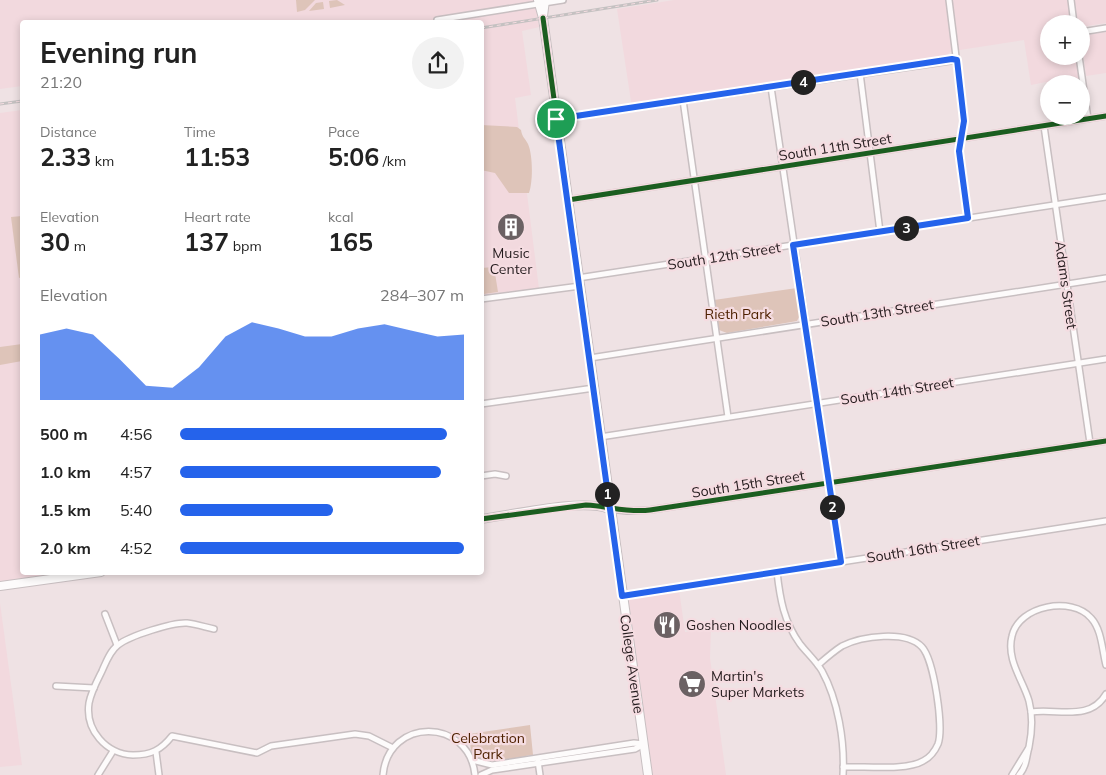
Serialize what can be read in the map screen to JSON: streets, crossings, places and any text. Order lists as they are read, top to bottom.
{
  "streets": {
    "main road": ["South 15th Street", "College Avenue"],
    "street": [
      "South 11th Street",
      "South 12th Street",
      "Adams Street",
      "South 13th Street",
      "South 14th Street",
      "South 16th Street"
    ]
  },
  "crossings": [
    ["South 11th Street", "Adams Street"],
    ["South 11th Street", "College Avenue"],
    ["South 12th Street", "Adams Street"],
    ["South 12th Street", "College Avenue"],
    ["Adams Street", "South 13th Street"],
    ["Adams Street", "South 14th Street"],
    ["Adams Street", "South 15th Street"],
    ["South 13th Street", "College Avenue"],
    ["South 14th Street", "College Avenue"],
    ["South 15th Street", "College Avenue"],
    ["South 16th Street", "College Avenue"]
  ],
  "parks": ["Rieth Park", "Celebration Park"],
  "places": {
    "building": ["Music Center"],
    "restaurant": ["Goshen Noodles"],
    "supermarket": ["Martin's Super Markets"]
  },
  "page": {
    "map_buttons": ["+", "−"],
    "heading": ["Evening run", "21:20"],
    "pins": [
      "4",
      "3",
      "1",
      "2"
    ],
    "stats": [
      ["Distance", "2.33 km"],
      ["Time", "11:53"],
      ["Pace", "5:06 /km"],
      ["Elevation", "30 m"],
      ["Heart rate", "137 bpm"],
      ["kcal", "165"]
    ],
    "chart": ["Elevation", "284–307 m"],
    "list": [
      {
        "name": "500 m",
        "note": "4:56"
      },
      {
        "name": "1.0 km",
        "note": "4:57"
      },
      {
        "name": "1.5 km",
        "note": "5:40"
      },
      {
        "name": "2.0 km",
        "note": "4:52"
      }
    ]
  }
}
